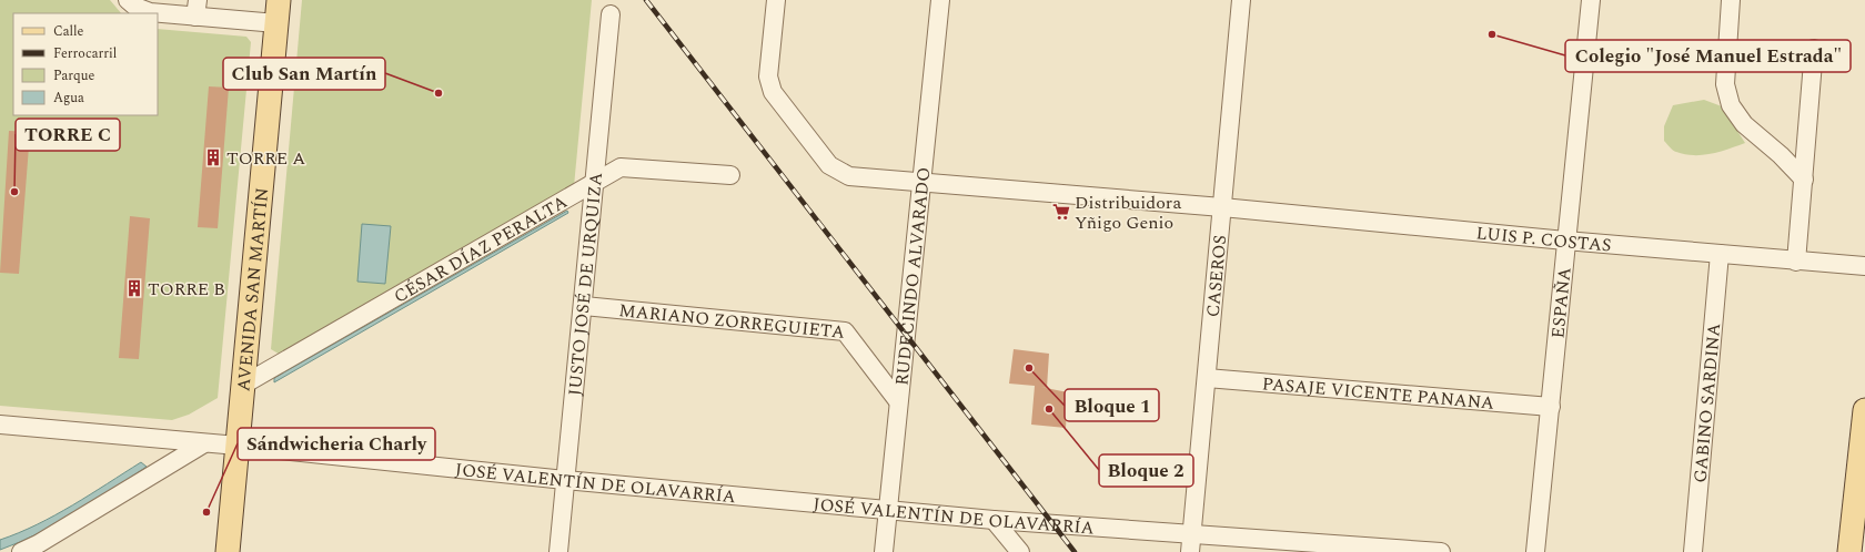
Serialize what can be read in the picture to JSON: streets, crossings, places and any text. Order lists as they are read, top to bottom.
{
  "streets": {
    "main road": ["AVENIDA SAN MARTÍN"],
    "street": [
      "LUIS P. COSTAS",
      "CÉSAR DÍAZ PERALTA",
      "RUDECINDO ALVARADO",
      "CASEROS",
      "JUSTO JOSÉ DE URQUIZA",
      "ESPAÑA",
      "MARIANO ZORREGUIETA",
      "PASAJE VICENTE PANANA",
      "GABINO SARDINA",
      "JOSÉ VALENTÍN DE OLAVARRÍA"
    ]
  },
  "crossings": [
    ["LUIS P. COSTAS", "RUDECINDO ALVARADO"],
    ["LUIS P. COSTAS", "CASEROS"],
    ["LUIS P. COSTAS", "ESPAÑA"],
    ["LUIS P. COSTAS", "GABINO SARDINA"],
    ["CÉSAR DÍAZ PERALTA", "JUSTO JOSÉ DE URQUIZA"],
    ["CÉSAR DÍAZ PERALTA", "AVENIDA SAN MARTÍN"],
    ["RUDECINDO ALVARADO", "MARIANO ZORREGUIETA"],
    ["RUDECINDO ALVARADO", "JOSÉ VALENTÍN DE OLAVARRÍA"],
    ["CASEROS", "PASAJE VICENTE PANANA"],
    ["CASEROS", "JOSÉ VALENTÍN DE OLAVARRÍA"],
    ["JUSTO JOSÉ DE URQUIZA", "MARIANO ZORREGUIETA"],
    ["JUSTO JOSÉ DE URQUIZA", "JOSÉ VALENTÍN DE OLAVARRÍA"],
    ["AVENIDA SAN MARTÍN", "JOSÉ VALENTÍN DE OLAVARRÍA"],
    ["ESPAÑA", "PASAJE VICENTE PANANA"]
  ],
  "places": {
    "other": [
      "Colegio \"José Manuel Estrada\"",
      "Club San Martín",
      "TORRE C",
      "Bloque 1",
      "Bloque 2",
      "Sándwicheria Charly"
    ],
    "building": ["TORRE A", "TORRE B"],
    "supermarket": ["Distribuidora Yñigo Genio"]
  },
  "legend": [
    "Calle",
    "Ferrocarril",
    "Parque",
    "Agua"
  ]
}
